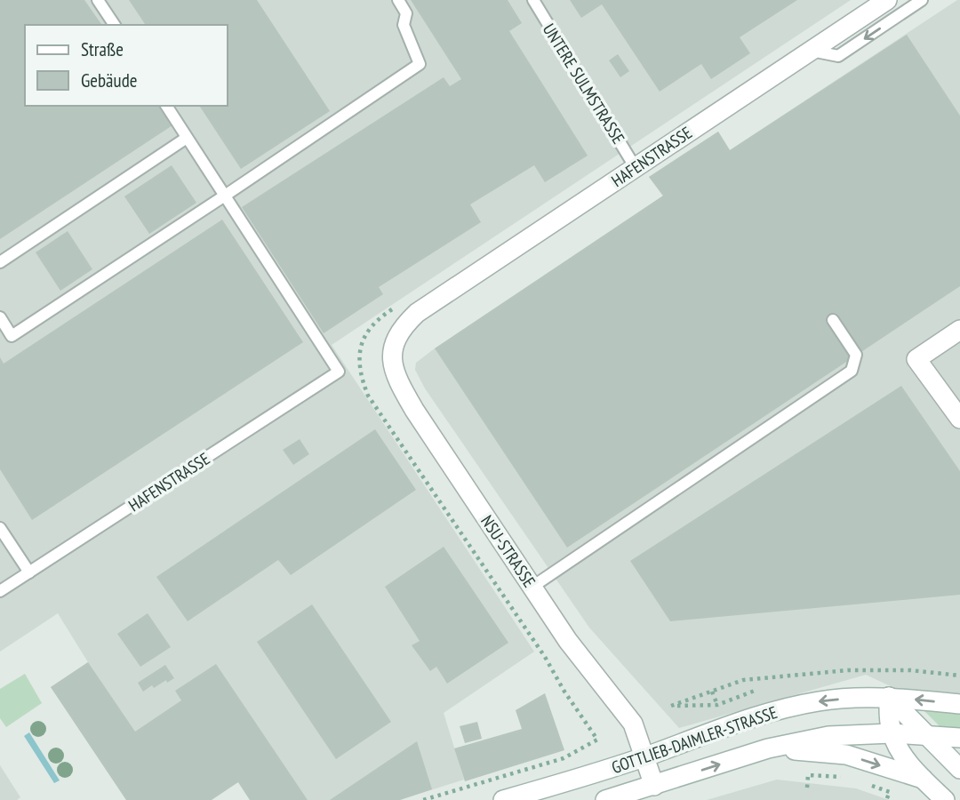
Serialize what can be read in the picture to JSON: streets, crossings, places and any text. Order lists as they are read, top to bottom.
{
  "streets": {
    "street": ["HAFENSTRASSE", "NSU-STRASSE", "GOTTLIEB-DAIMLER-STRASSE"],
    "lane": ["UNTERE SULMSTRASSE"]
  },
  "crossings": [
    ["UNTERE SULMSTRASSE", "HAFENSTRASSE"],
    ["HAFENSTRASSE", "NSU-STRASSE"],
    ["NSU-STRASSE", "GOTTLIEB-DAIMLER-STRASSE"]
  ],
  "legend": ["Straße", "Gebäude"]
}
